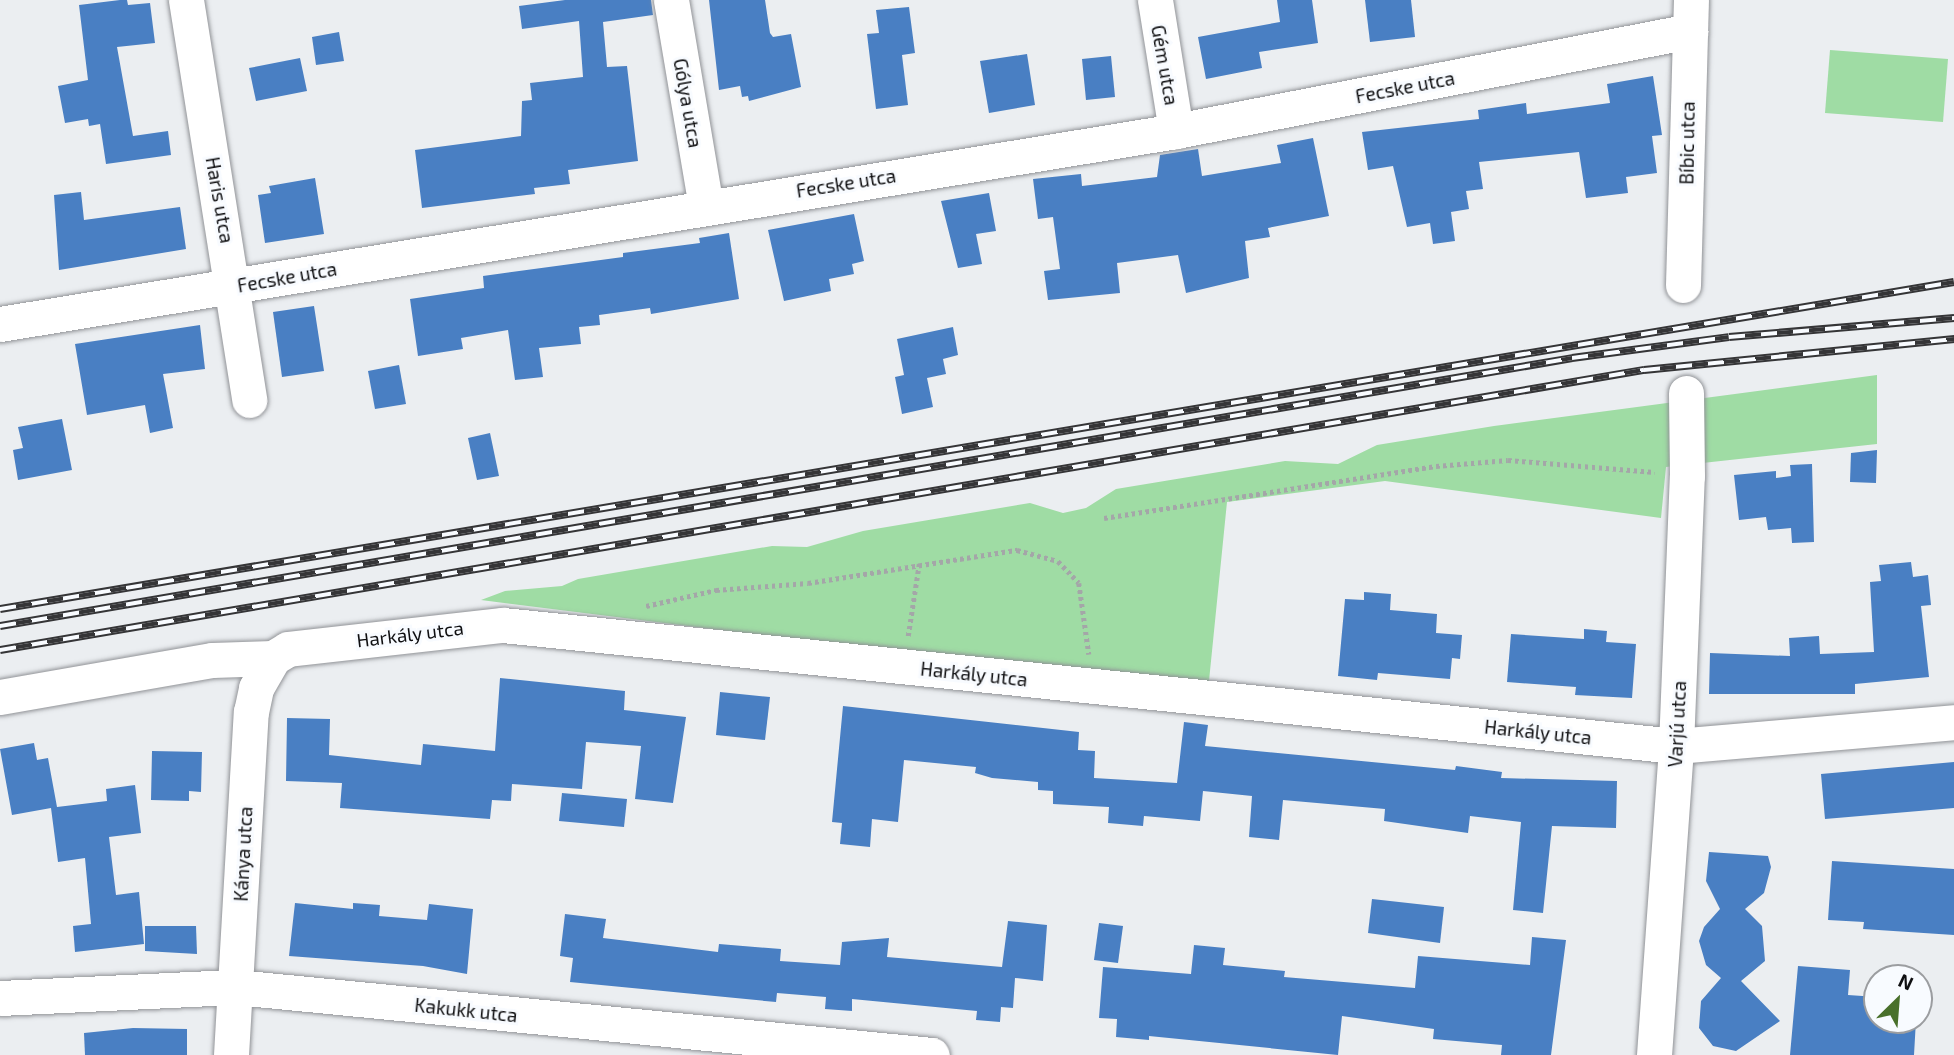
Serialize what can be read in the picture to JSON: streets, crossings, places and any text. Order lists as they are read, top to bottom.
{
  "streets": {
    "street": [
      "Gém utca",
      "Fecske utca",
      "Gólya utca",
      "Bíbic utca",
      "Haris utca",
      "Harkály utca",
      "Varjú utca",
      "Kánya utca",
      "Kakukk utca"
    ]
  },
  "crossings": [
    ["Gém utca", "Fecske utca"],
    ["Fecske utca", "Gólya utca"],
    ["Fecske utca", "Bíbic utca"],
    ["Fecske utca", "Haris utca"],
    ["Harkály utca", "Varjú utca"],
    ["Harkály utca", "Kánya utca"],
    ["Kánya utca", "Kakukk utca"]
  ],
  "north": "top right"
}
